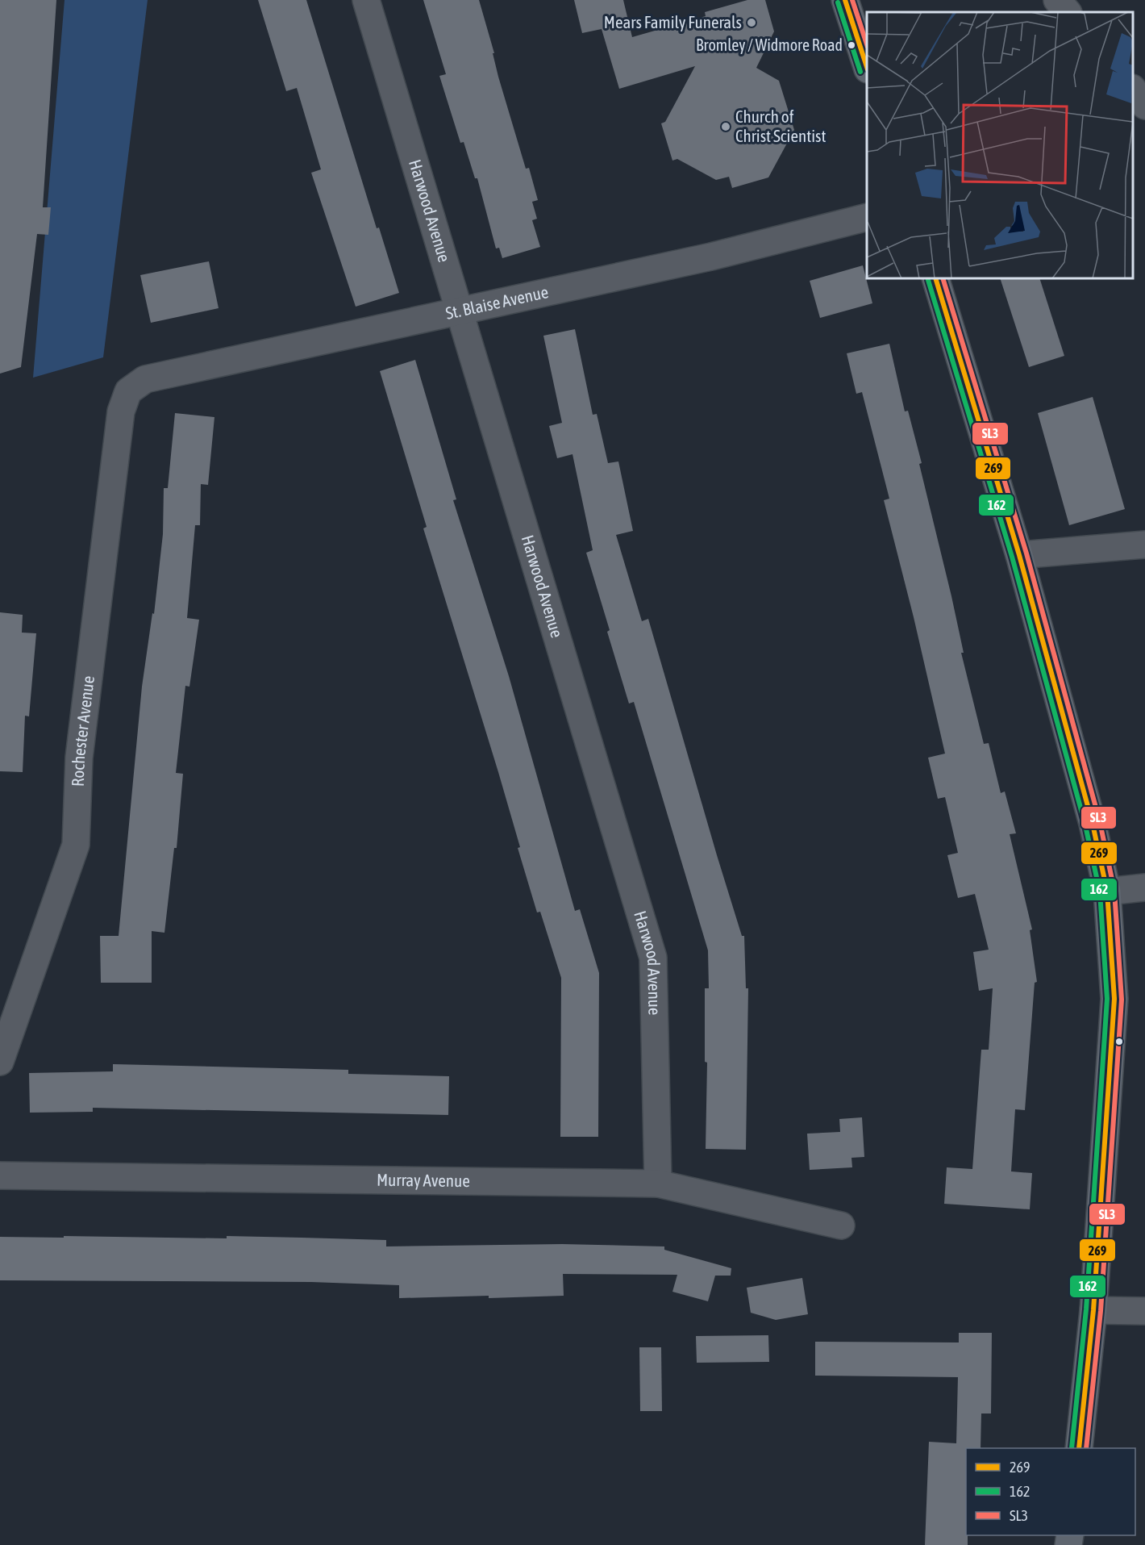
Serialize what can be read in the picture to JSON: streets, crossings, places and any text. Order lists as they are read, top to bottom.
{
  "streets": {
    "street": [
      "Harwood Avenue",
      "St. Blaise Avenue",
      "Rochester Avenue",
      "Murray Avenue"
    ]
  },
  "crossings": [
    ["Harwood Avenue", "St. Blaise Avenue"],
    ["Harwood Avenue", "Murray Avenue"],
    ["St. Blaise Avenue", "Rochester Avenue"]
  ],
  "places": ["Mears Family Funerals", "Bromley / Widmore Road", "Church of Christ Scientist"],
  "lines": ["transit line 269", "transit line SL3", "transit line 162"],
  "legend": ["269", "162", "SL3"]
}
